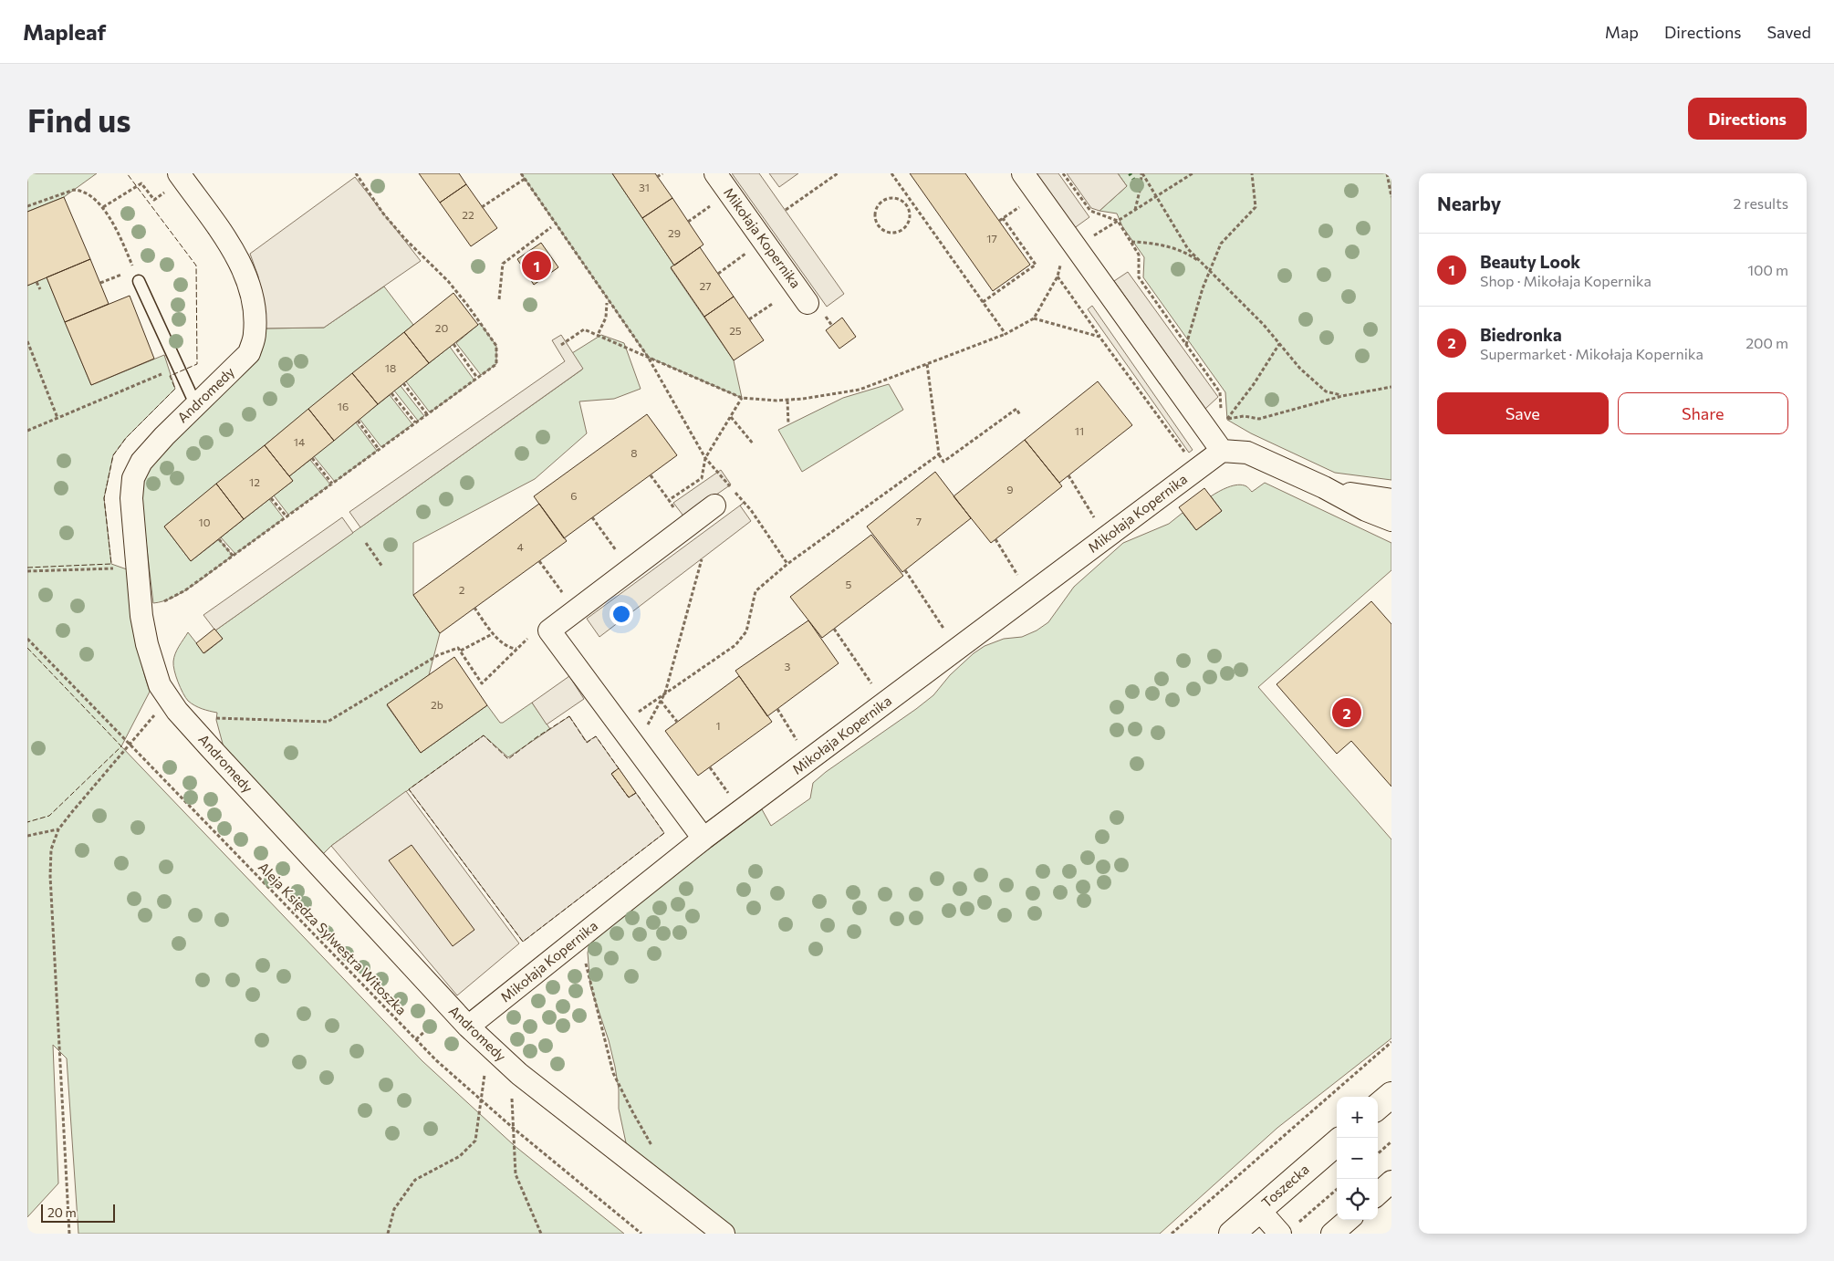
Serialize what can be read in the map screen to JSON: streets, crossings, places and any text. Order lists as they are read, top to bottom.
{
  "streets": {
    "main road": ["Toszecka"],
    "street": ["Mikołaja Kopernika", "Andromedy"],
    "path": ["Aleja Księdza Sylwestra Witoszka"]
  },
  "crossings": [
    ["Mikołaja Kopernika", "Andromedy"]
  ],
  "house_numbers": [
    "31",
    "22",
    "29",
    "17",
    "27",
    "20",
    "25",
    "18",
    "16",
    "11",
    "14",
    "8",
    "12",
    "9",
    "6",
    "7",
    "10",
    "4",
    "5",
    "2",
    "3",
    "2b",
    "1"
  ],
  "scale_bar": "20 m",
  "page": {
    "header": "Mapleaf",
    "nav": ["Map", "Directions", "Saved"],
    "buttons": [
      "Directions",
      ["Save", "Share"]
    ],
    "title": "Find us",
    "heading": ["Nearby", "2 results"],
    "list": [
      {
        "mark": "1",
        "name": "Beauty Look",
        "note": "Shop · Mikołaja Kopernika",
        "value": "100 m"
      },
      {
        "mark": "2",
        "name": "Biedronka",
        "note": "Supermarket · Mikołaja Kopernika",
        "value": "200 m"
      }
    ],
    "pins": ["1", "2"],
    "map_buttons": ["+", "−"],
    "scale": "20 m"
  }
}
